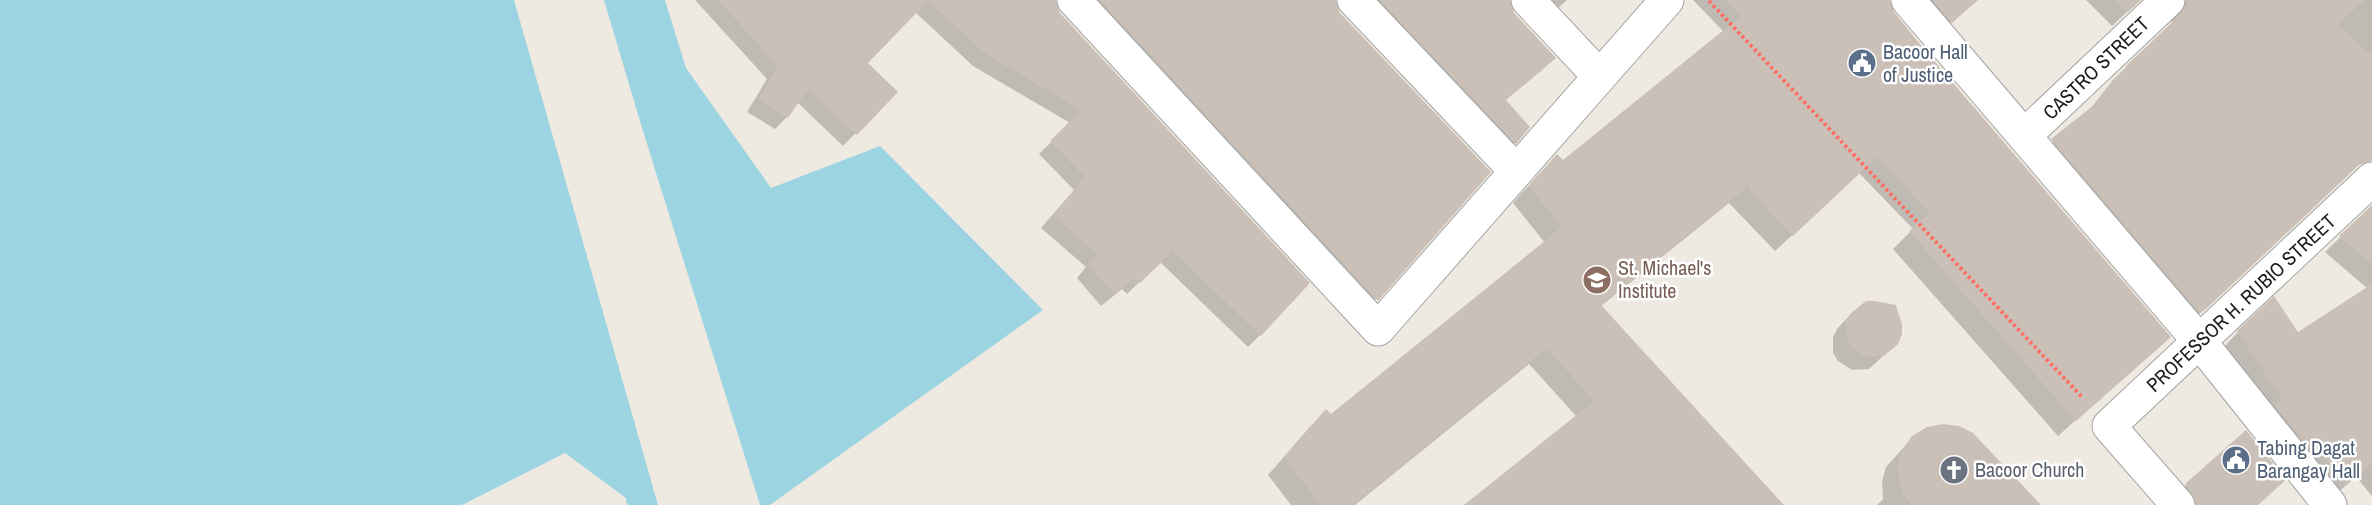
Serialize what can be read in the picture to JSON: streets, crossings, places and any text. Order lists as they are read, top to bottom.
{
  "streets": {
    "street": ["CASTRO STREET", "PROFESSOR H. RUBIO STREET"]
  },
  "places": {
    "public building": ["Bacoor Hall of Justice", "Tabing Dagat Barangay Hall"],
    "school or university": ["St. Michael's Institute"],
    "church": ["Bacoor Church"]
  }
}
